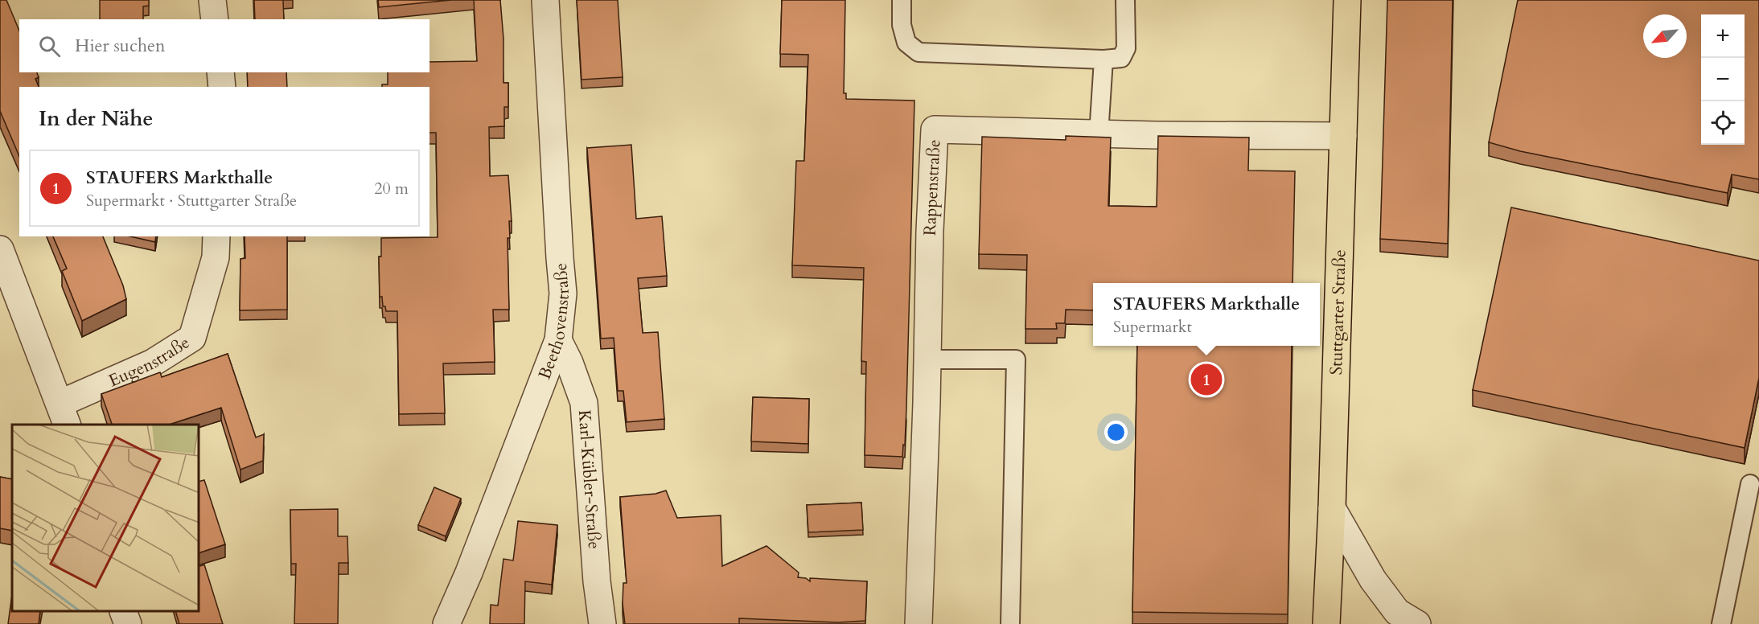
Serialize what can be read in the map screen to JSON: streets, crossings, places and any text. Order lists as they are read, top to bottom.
{
  "streets": {
    "main road": ["Stuttgarter Straße"],
    "street": [
      "Rappenstraße",
      "Beethovenstraße",
      "Eugenstraße",
      "Karl-Kübler-Straße"
    ]
  },
  "crossings": [
    ["Rappenstraße", "Stuttgarter Straße"],
    ["Beethovenstraße", "Karl-Kübler-Straße"]
  ],
  "north": "bottom left",
  "page": {
    "map_buttons": ["+", "−"],
    "search": "Hier suchen",
    "heading": "In der Nähe",
    "list": [
      {
        "mark": "1",
        "name": "STAUFERS Markthalle",
        "note": "Supermarkt · Stuttgarter Straße",
        "value": "20 m"
      }
    ],
    "popup": ["STAUFERS Markthalle", "Supermarkt"],
    "pins": "1"
  }
}
